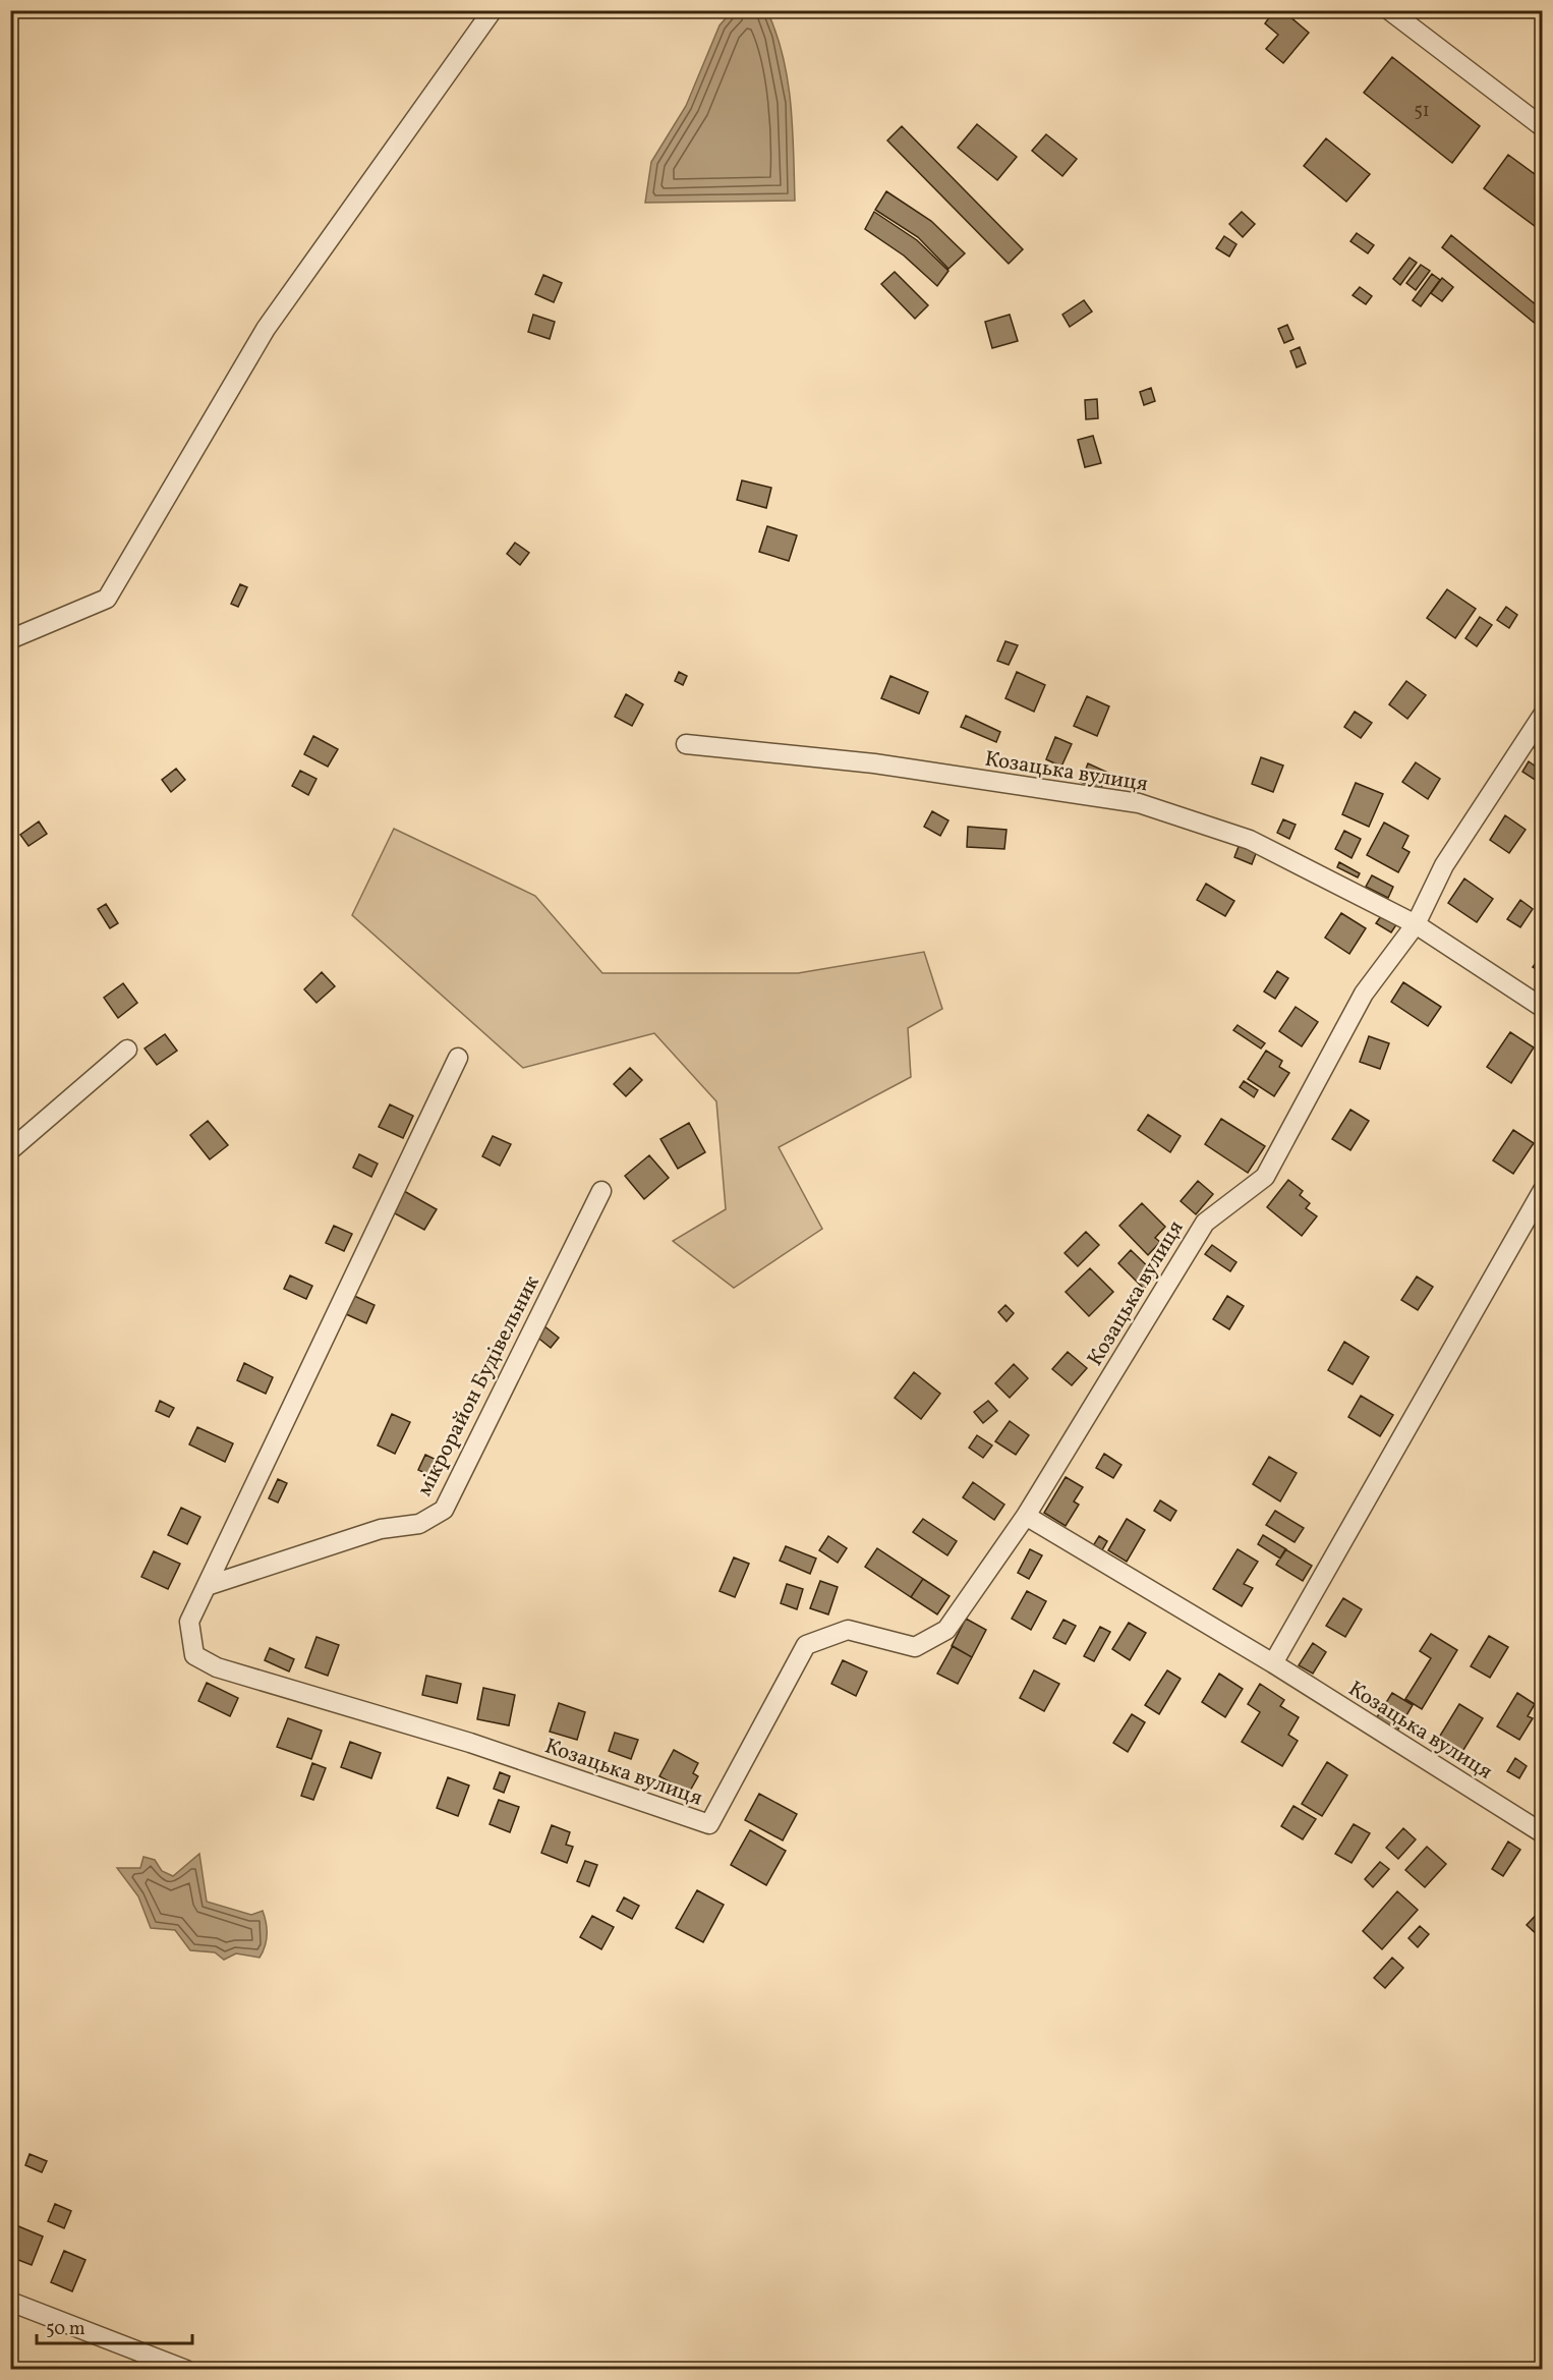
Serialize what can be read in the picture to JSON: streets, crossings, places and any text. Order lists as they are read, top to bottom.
{
  "streets": {
    "street": ["Козацька вулиця", "мікрорайон Будівельник"]
  },
  "crossings": [
    ["Козацька вулиця", "мікрорайон Будівельник"]
  ],
  "house_numbers": ["51"],
  "scale_bar": "50 m"
}
